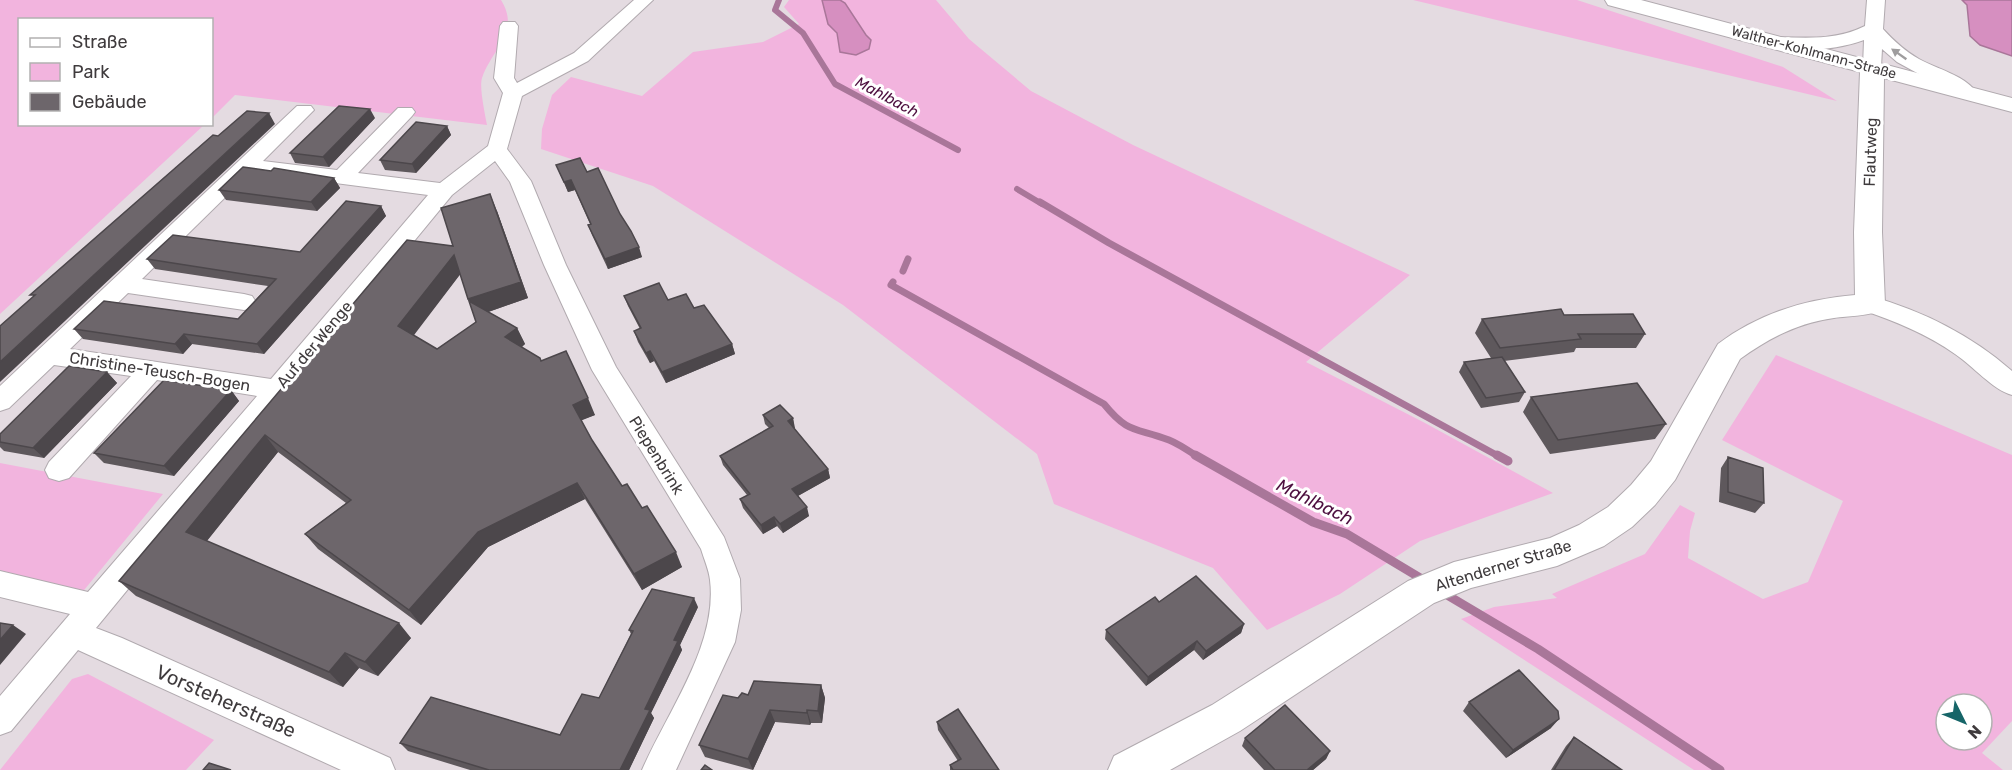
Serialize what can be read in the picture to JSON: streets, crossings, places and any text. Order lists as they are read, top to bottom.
{
  "streets": {
    "main road": ["Walther-Kohlmann-Straße", "Flautweg", "Altenderner Straße"],
    "street": [
      "Auf der Wenge",
      "Christine-Teusch-Bogen",
      "Piepenbrink",
      "Vorsteherstraße"
    ]
  },
  "crossings": [
    ["Walther-Kohlmann-Straße", "Flautweg"],
    ["Flautweg", "Altenderner Straße"],
    ["Auf der Wenge", "Christine-Teusch-Bogen"],
    ["Auf der Wenge", "Piepenbrink"],
    ["Auf der Wenge", "Vorsteherstraße"]
  ],
  "water": ["Mahlbach"],
  "legend": ["Straße", "Park", "Gebäude"],
  "north": "bottom right"
}
